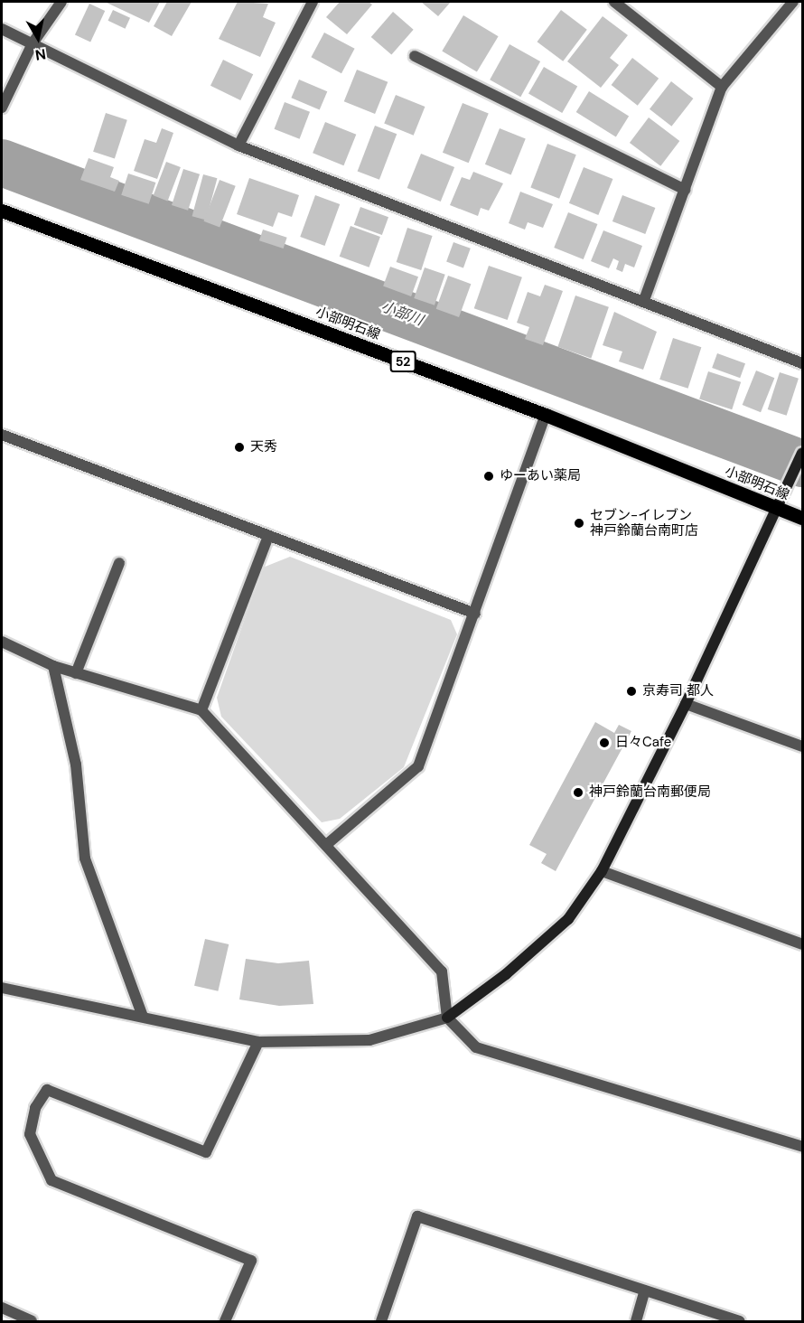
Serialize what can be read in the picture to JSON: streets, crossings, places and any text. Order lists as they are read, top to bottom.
{
  "streets": {
    "main road": ["小部明石線", "52"]
  },
  "water": ["小部川"],
  "places": [
    "天秀",
    "ゆーあい薬局",
    "セブン-イレブン 神戸鈴蘭台南町店",
    "京寿司 都人",
    "日々Cafe",
    "神戸鈴蘭台南郵便局"
  ],
  "north": "bottom"
}
